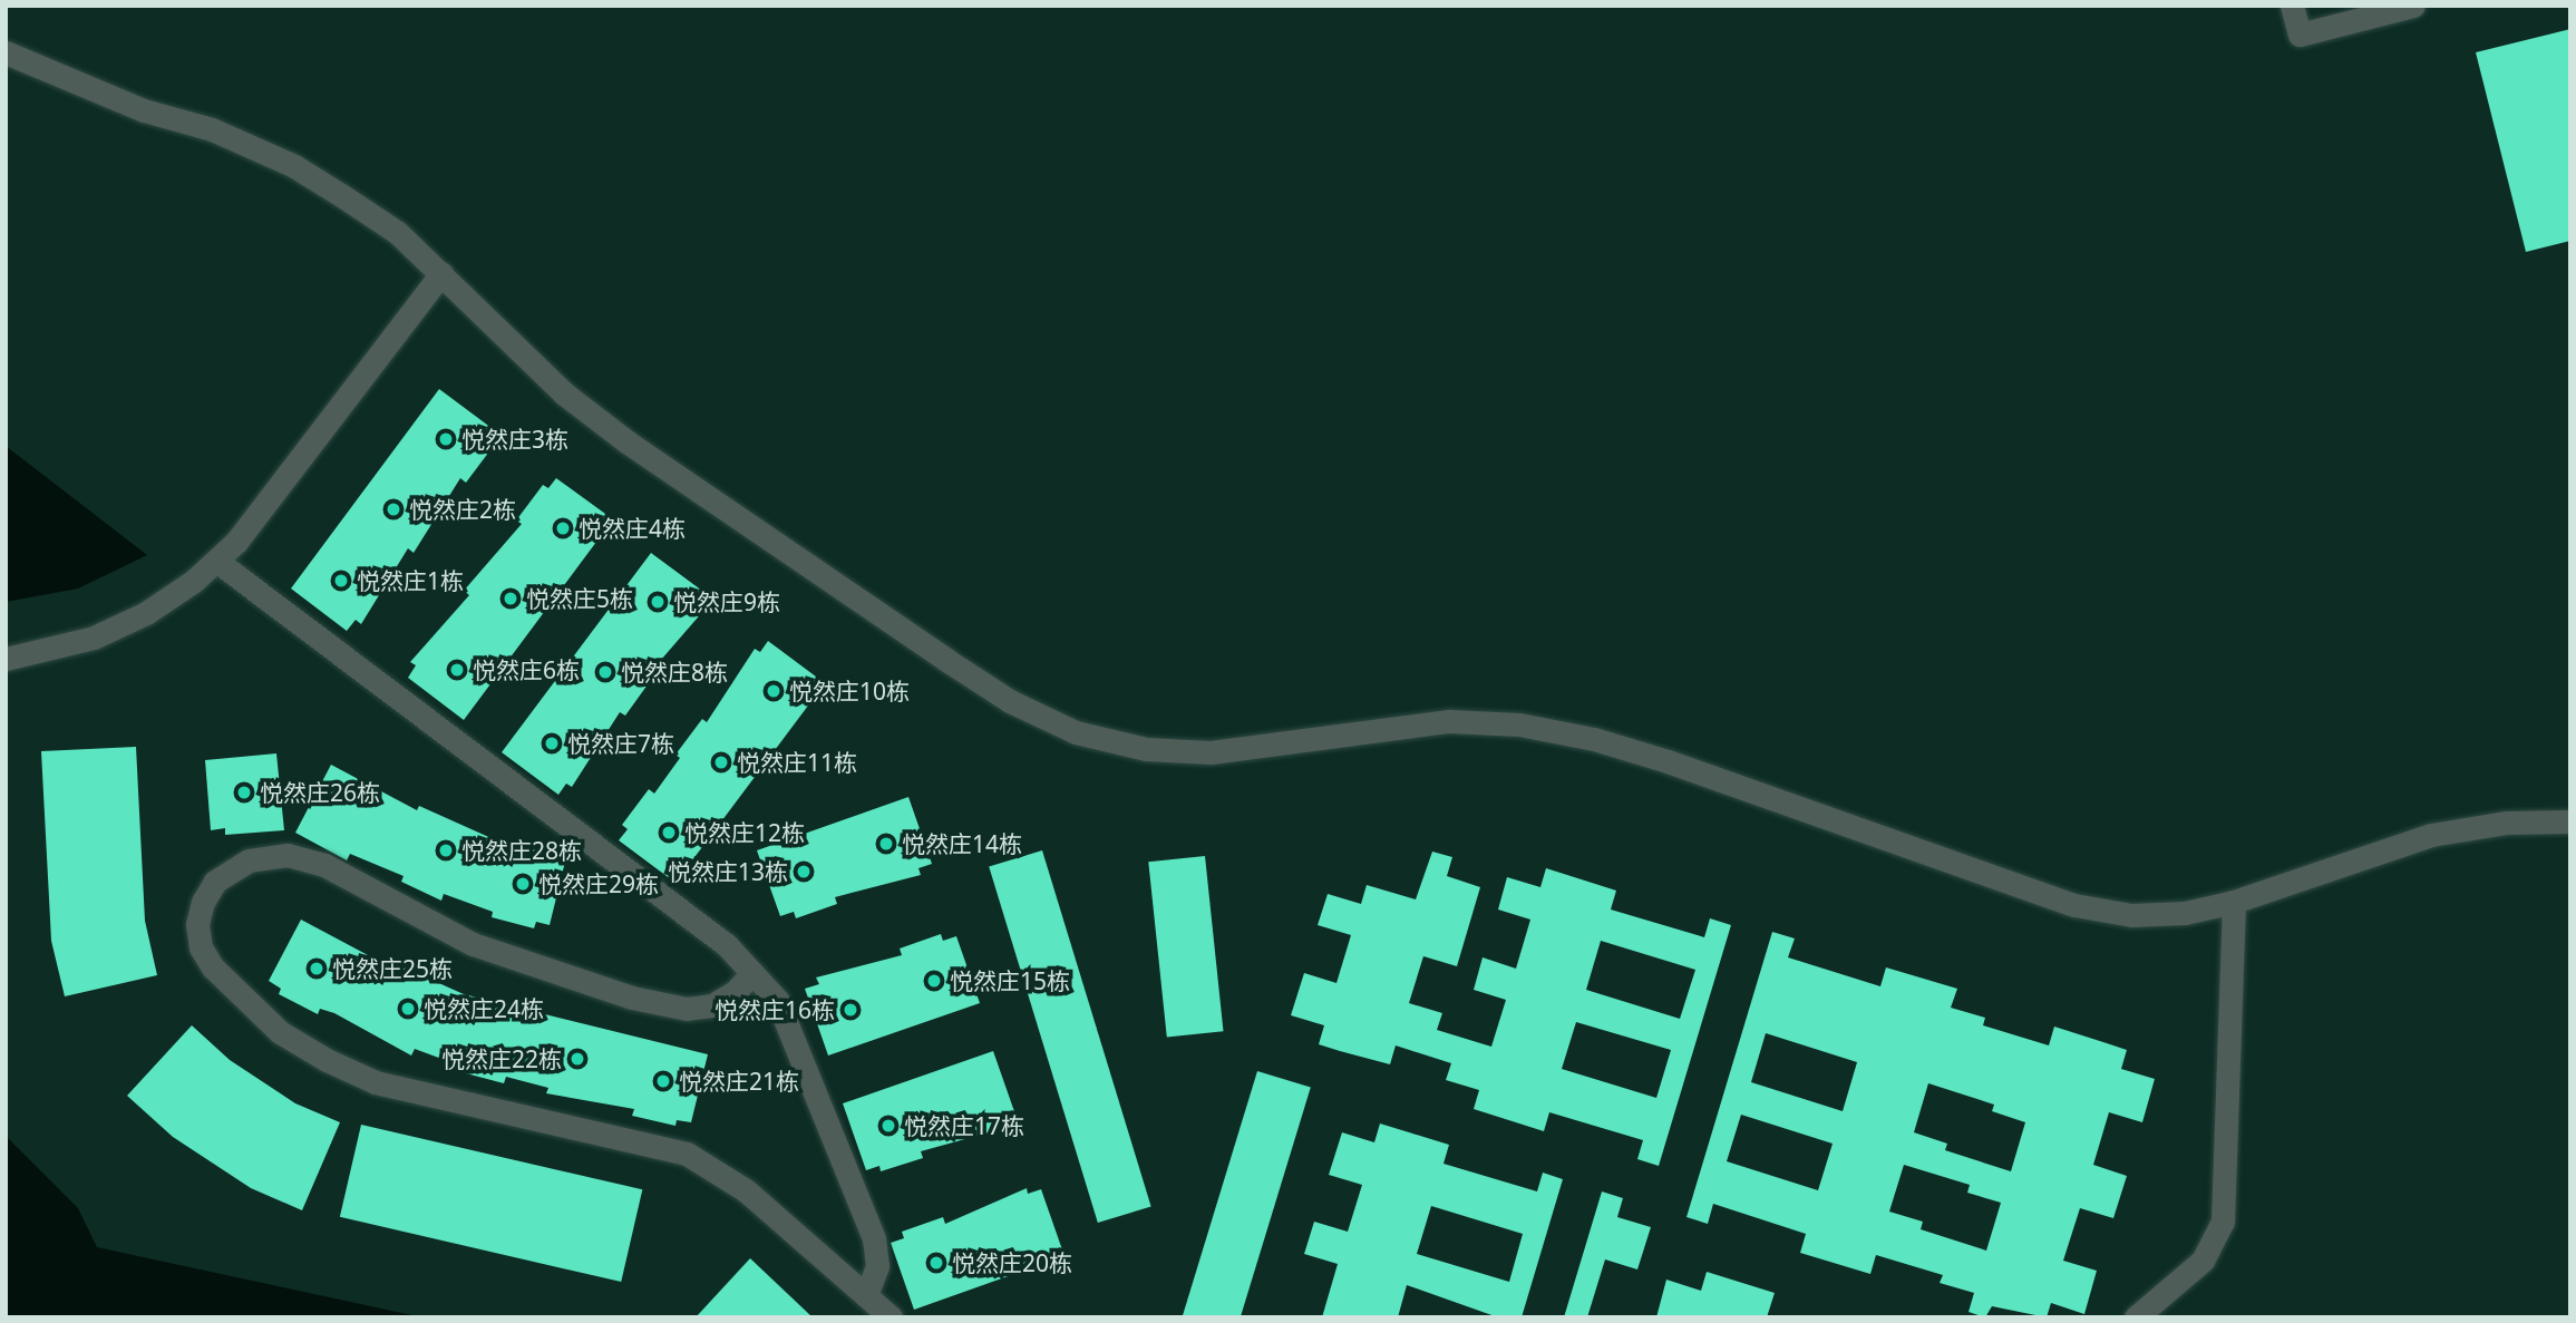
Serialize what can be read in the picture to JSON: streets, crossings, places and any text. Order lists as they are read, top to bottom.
{
  "places": [
    "悦然庄3栋",
    "悦然庄2栋",
    "悦然庄4栋",
    "悦然庄1栋",
    "悦然庄5栋",
    "悦然庄9栋",
    "悦然庄6栋",
    "悦然庄8栋",
    "悦然庄10栋",
    "悦然庄7栋",
    "悦然庄11栋",
    "悦然庄26栋",
    "悦然庄12栋",
    "悦然庄14栋",
    "悦然庄28栋",
    "悦然庄13栋",
    "悦然庄29栋",
    "悦然庄25栋",
    "悦然庄15栋",
    "悦然庄24栋",
    "悦然庄16栋",
    "悦然庄22栋",
    "悦然庄21栋",
    "悦然庄17栋",
    "悦然庄20栋"
  ]
}
